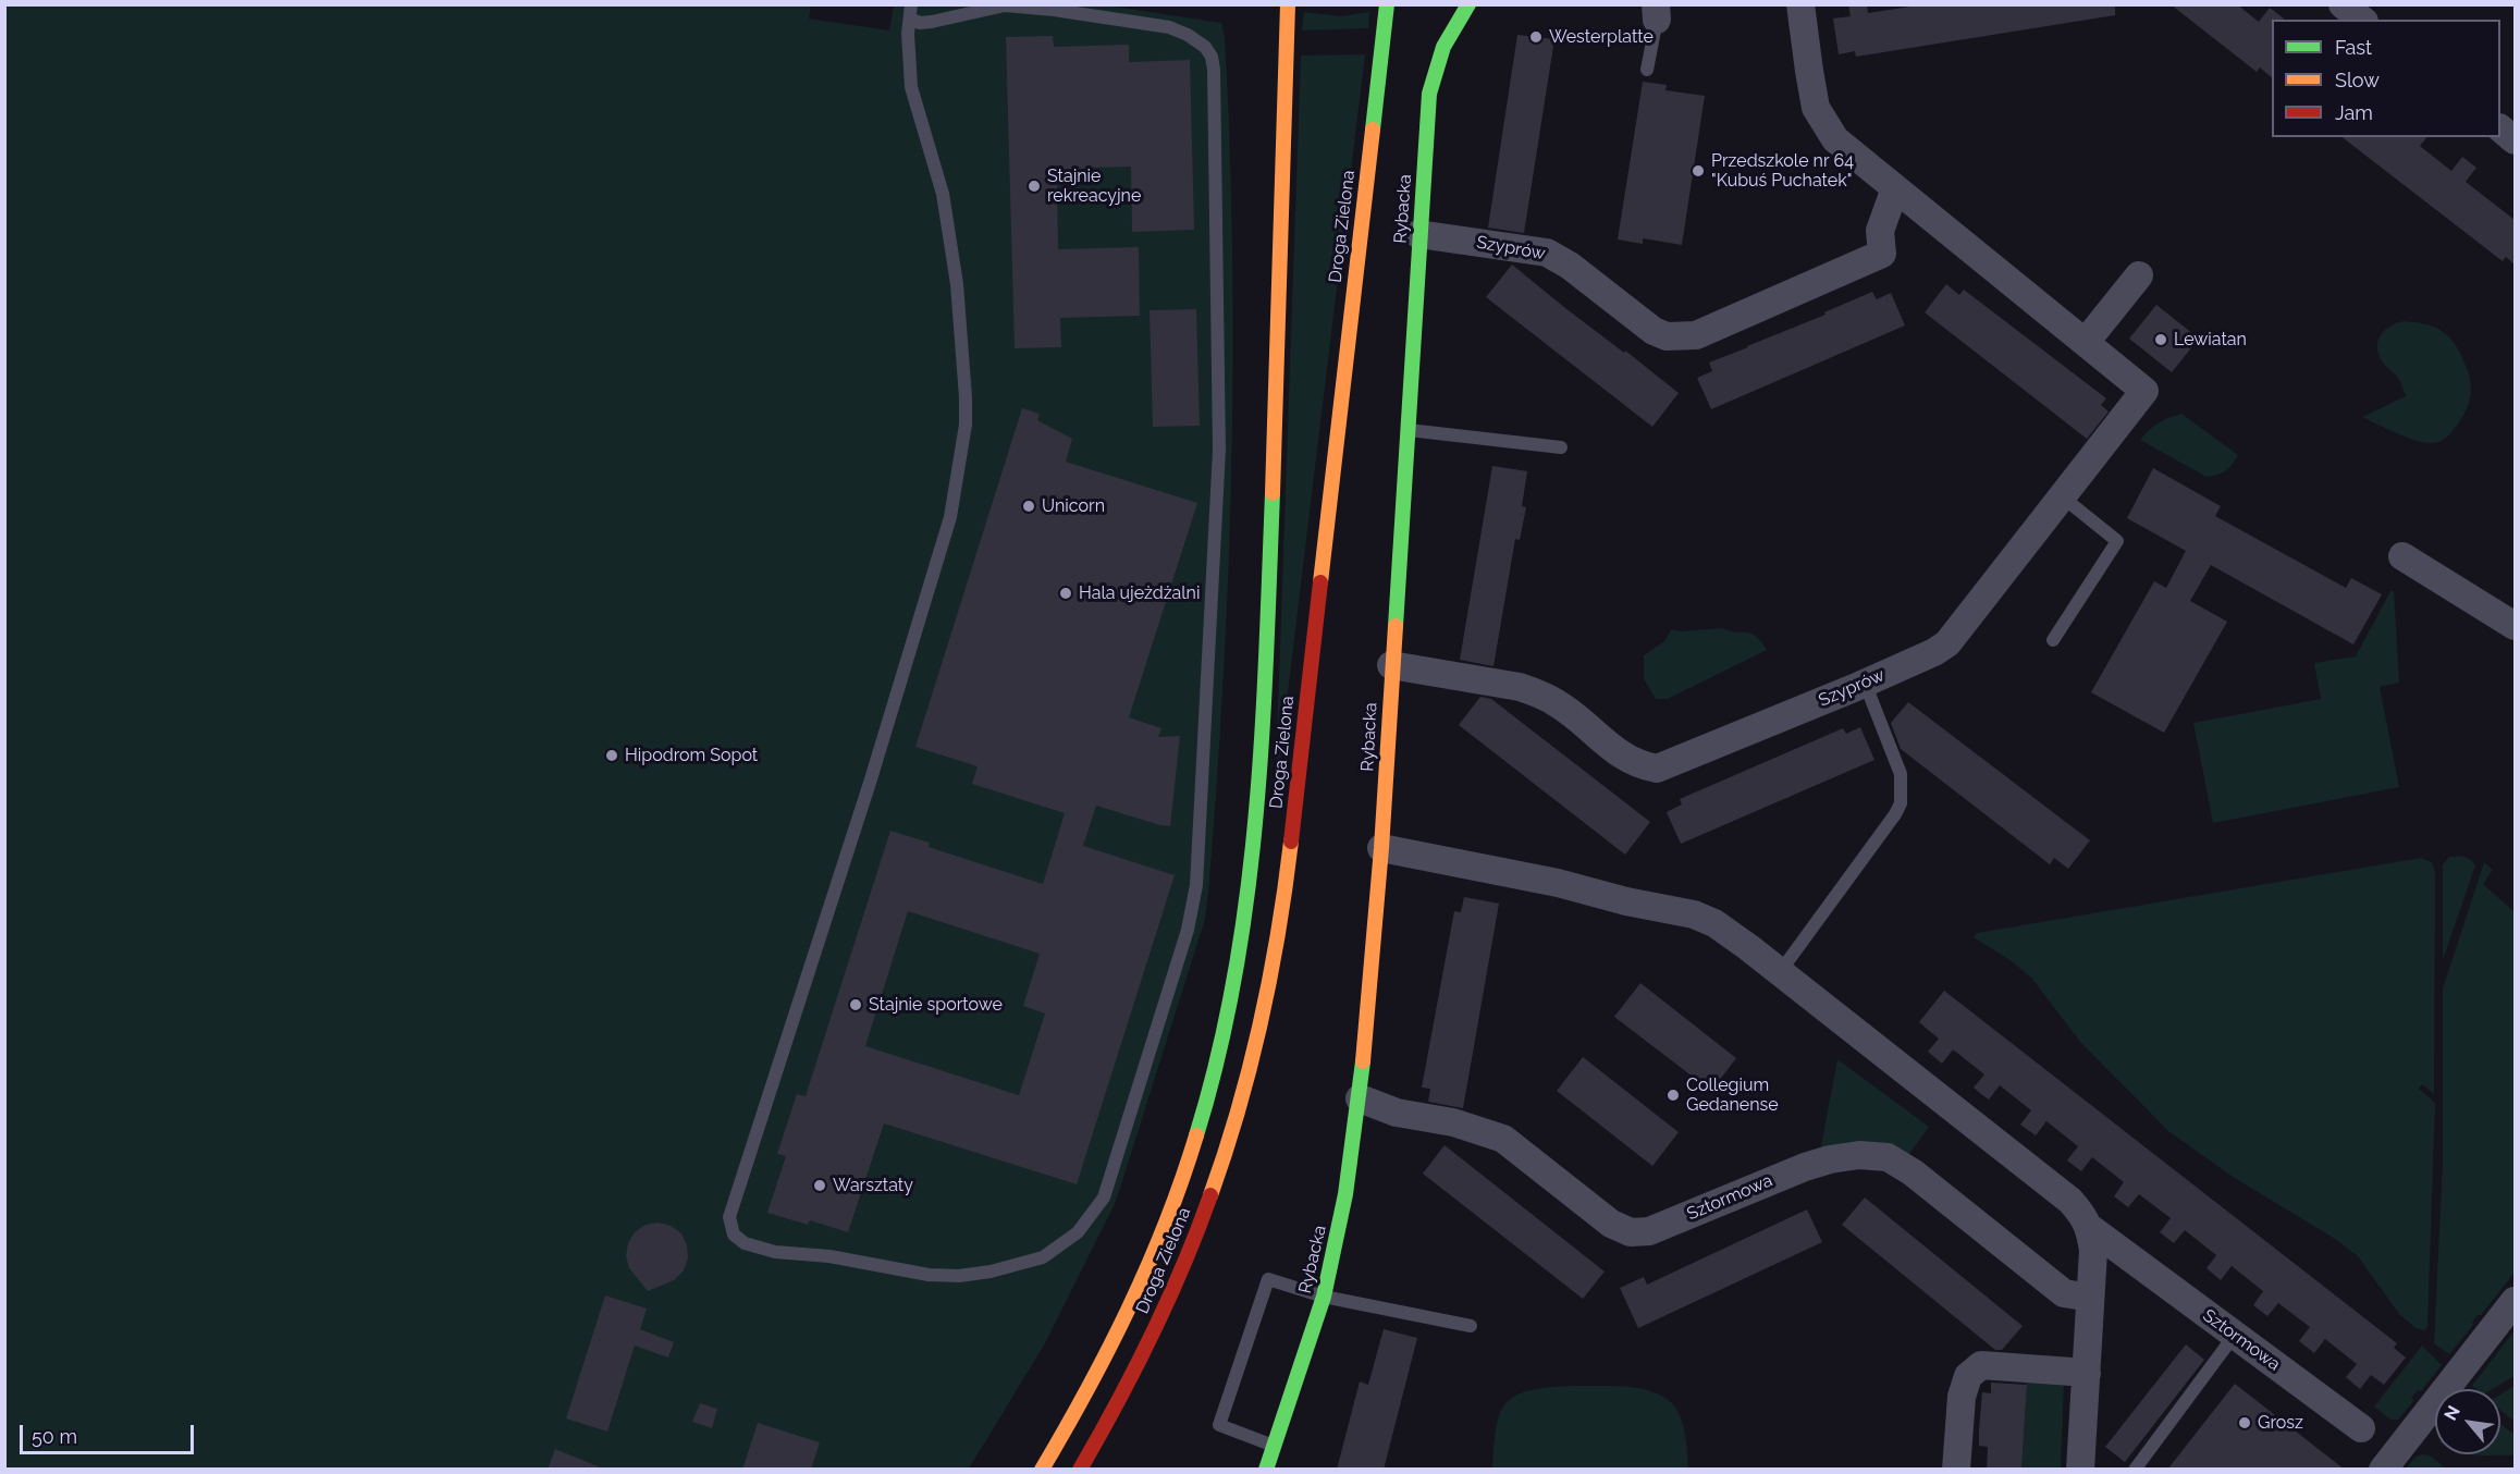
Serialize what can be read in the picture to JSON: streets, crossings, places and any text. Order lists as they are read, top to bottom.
{
  "streets": {
    "street": [
      "Rybacka",
      "Droga Zielona",
      "Szyprów",
      "Sztormowa"
    ]
  },
  "crossings": [
    ["Rybacka", "Szyprów"],
    ["Rybacka", "Sztormowa"]
  ],
  "places": [
    "Westerplatte",
    "Przedszkole nr 64 \"Kubuś Puchatek\"",
    "Stajnie rekreacyjne",
    "Lewiatan",
    "Unicorn",
    "Hala ujeżdżalni",
    "Hipodrom Sopot",
    "Stajnie sportowe",
    "Collegium Gedanense",
    "Warsztaty",
    "Grosz"
  ],
  "legend": ["Fast", "Slow", "Jam"],
  "scale_bar": "50 m",
  "north": "top left"
}
